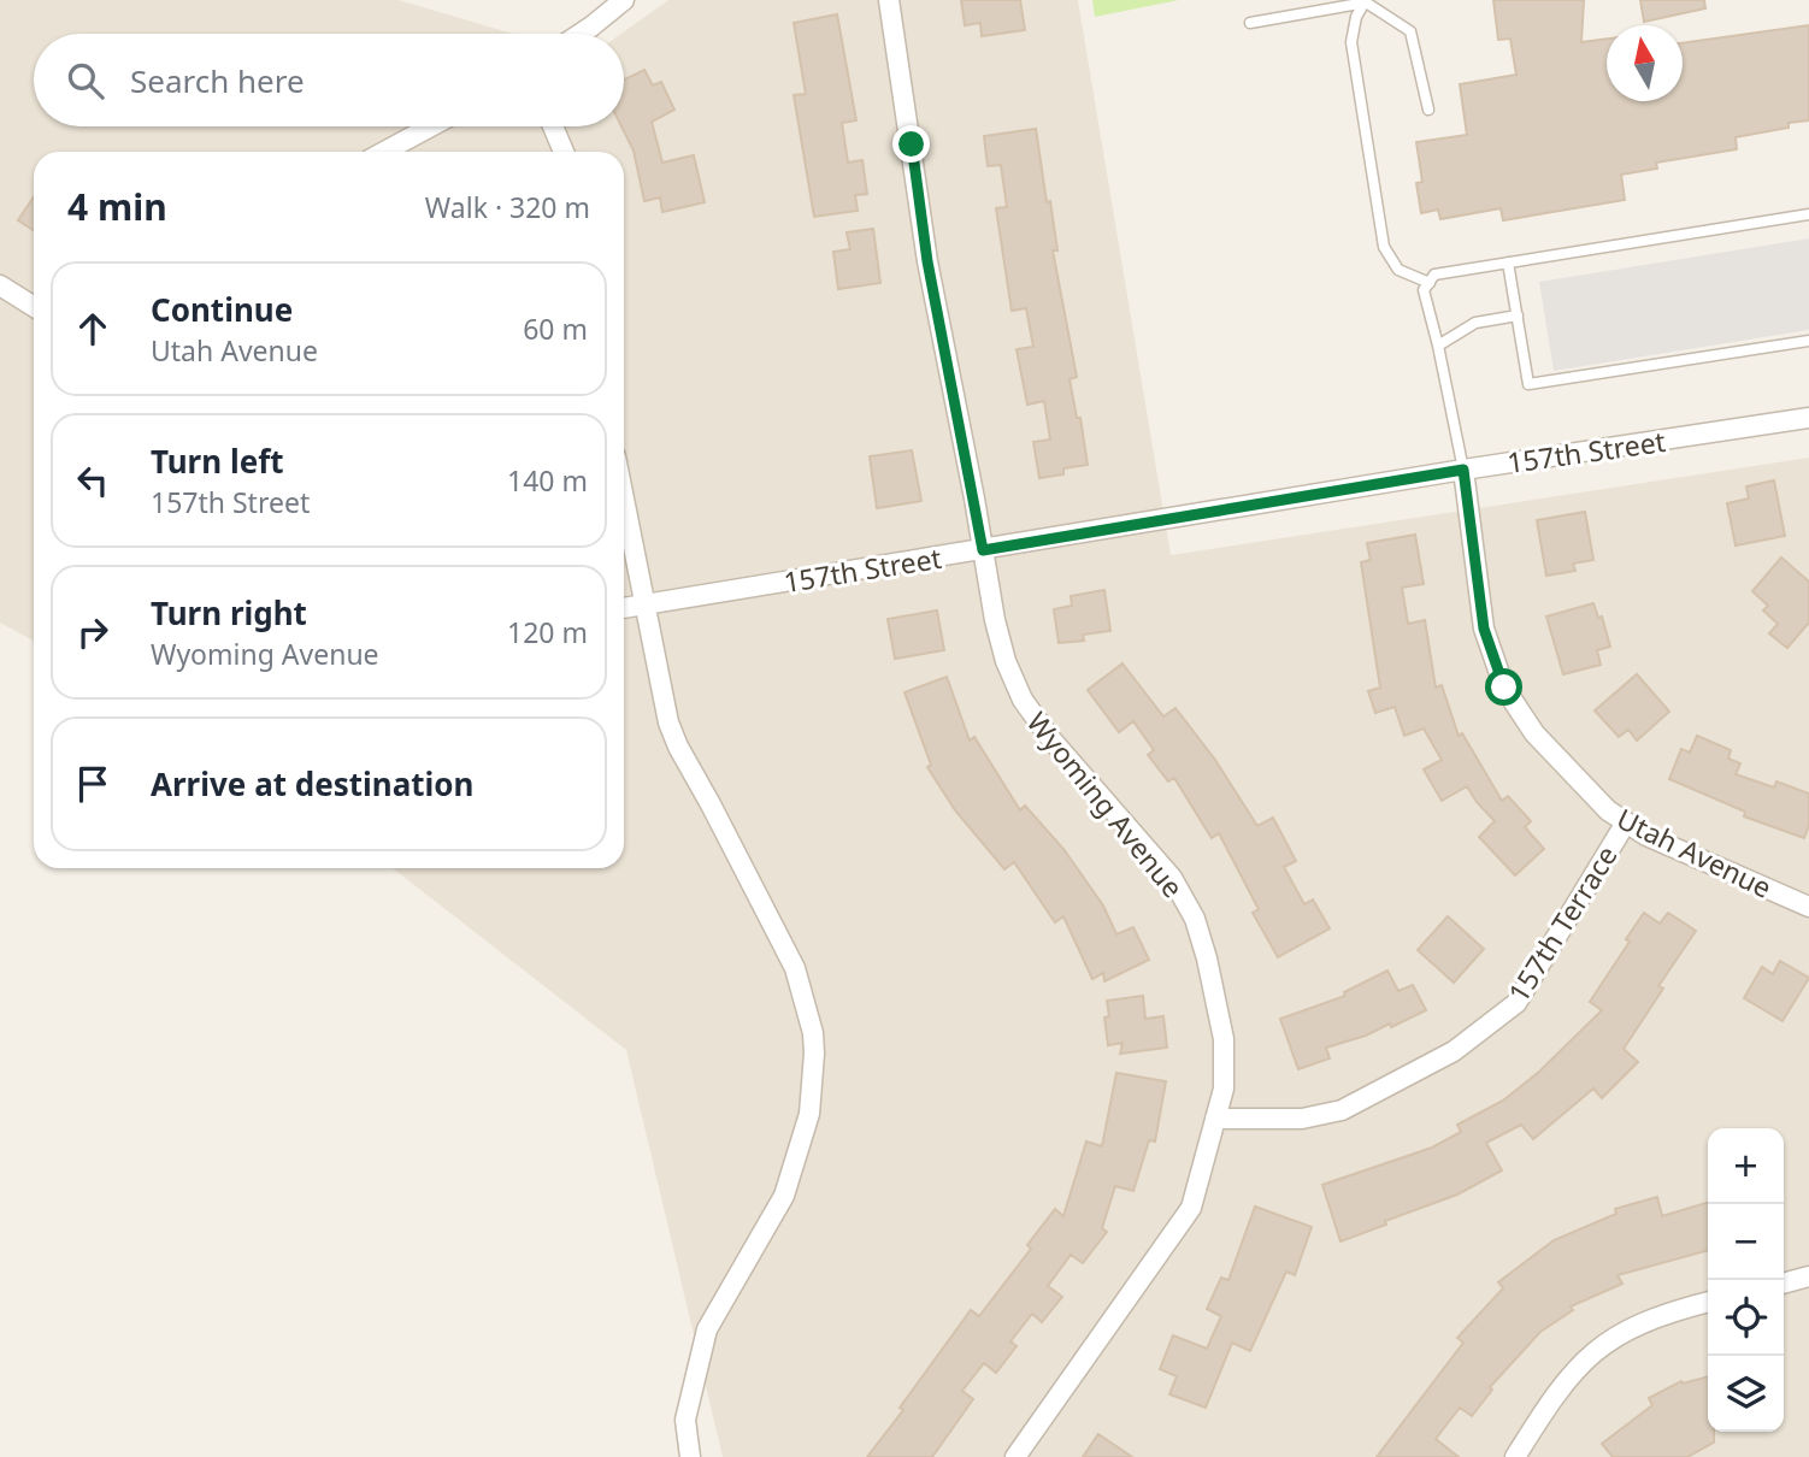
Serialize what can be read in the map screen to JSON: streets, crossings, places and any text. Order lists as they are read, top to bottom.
{
  "streets": {
    "street": [
      "157th Street",
      "Wyoming Avenue",
      "Utah Avenue",
      "157th Terrace"
    ]
  },
  "crossings": [
    ["157th Street", "Wyoming Avenue"],
    ["157th Street", "Utah Avenue"],
    ["Wyoming Avenue", "157th Terrace"],
    ["Utah Avenue", "157th Terrace"]
  ],
  "north": "top",
  "page": {
    "search": "Search here",
    "heading": ["4 min", "Walk · 320 m"],
    "list": [
      ["Continue", "Utah Avenue", "60 m"],
      ["Turn left", "157th Street", "140 m"],
      ["Turn right", "Wyoming Avenue", "120 m"],
      "Arrive at destination"
    ],
    "map_buttons": ["+", "−"]
  }
}
